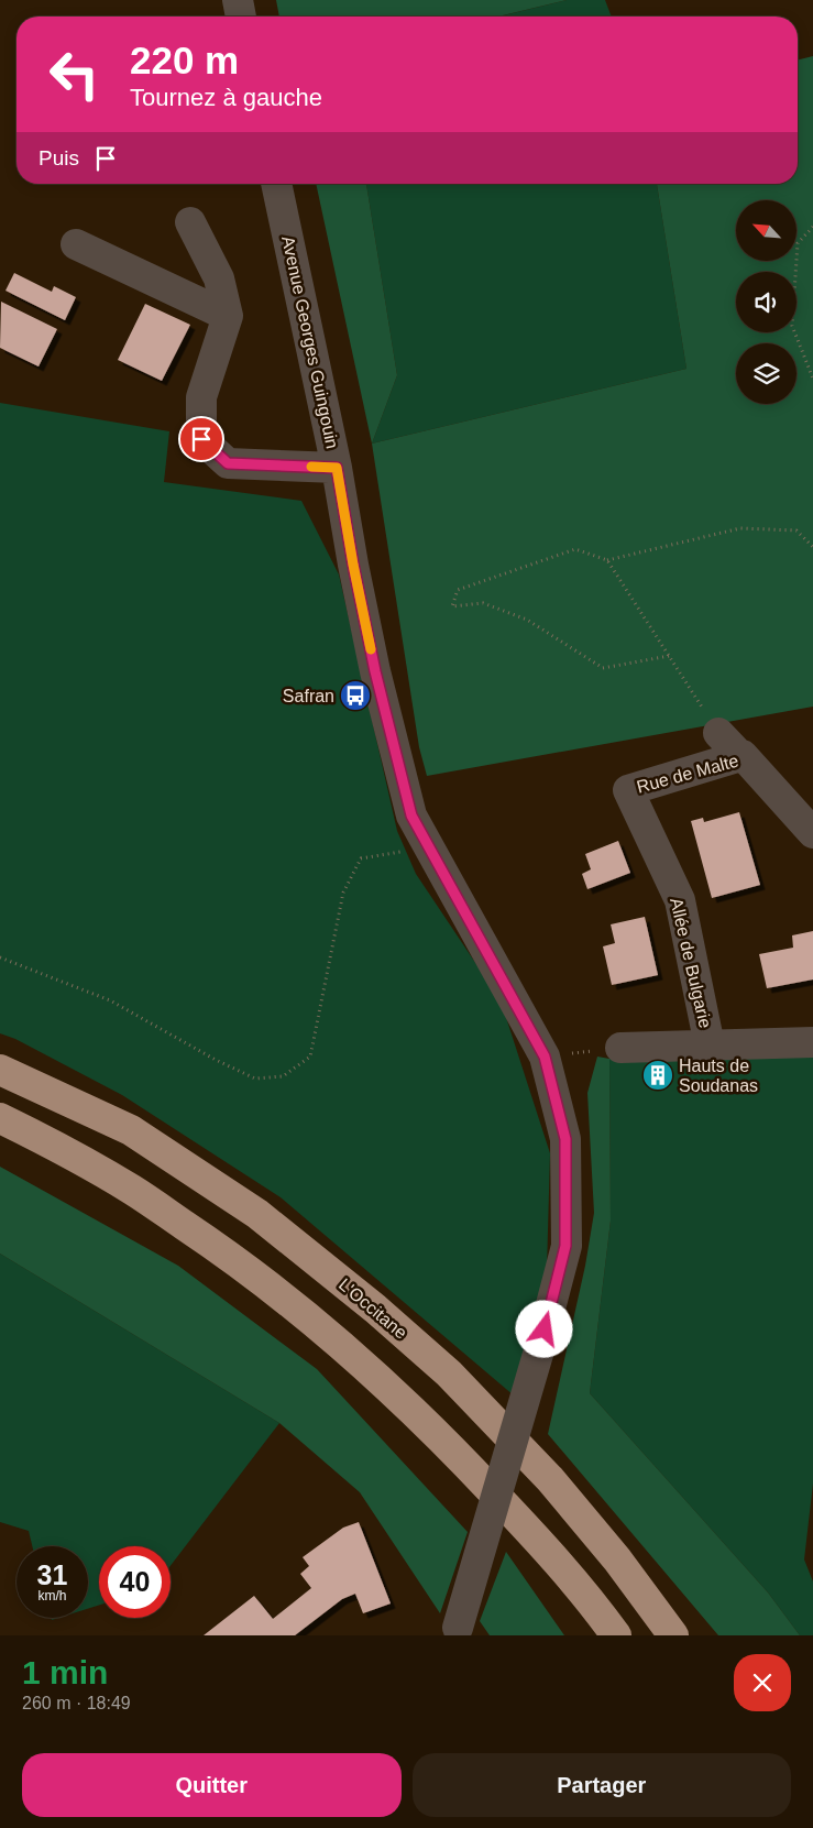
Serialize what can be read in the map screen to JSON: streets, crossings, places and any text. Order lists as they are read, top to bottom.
{
  "streets": {
    "highway": ["L'Occitane"],
    "street": ["Avenue Georges Guingouin", "Rue de Malte", "Allée de Bulgarie"]
  },
  "crossings": [
    ["Rue de Malte", "Allée de Bulgarie"]
  ],
  "places": {
    "bus stop": ["Safran"],
    "building": ["Hauts de Soudanas"]
  },
  "north": "top left",
  "page": {
    "turn": ["220 m", "Tournez à gauche"],
    "then": "Puis",
    "speed": "31 km/h",
    "limit": "40",
    "heading": ["1 min", "260 m · 18:49"],
    "buttons": ["Quitter", "Partager"]
  }
}
